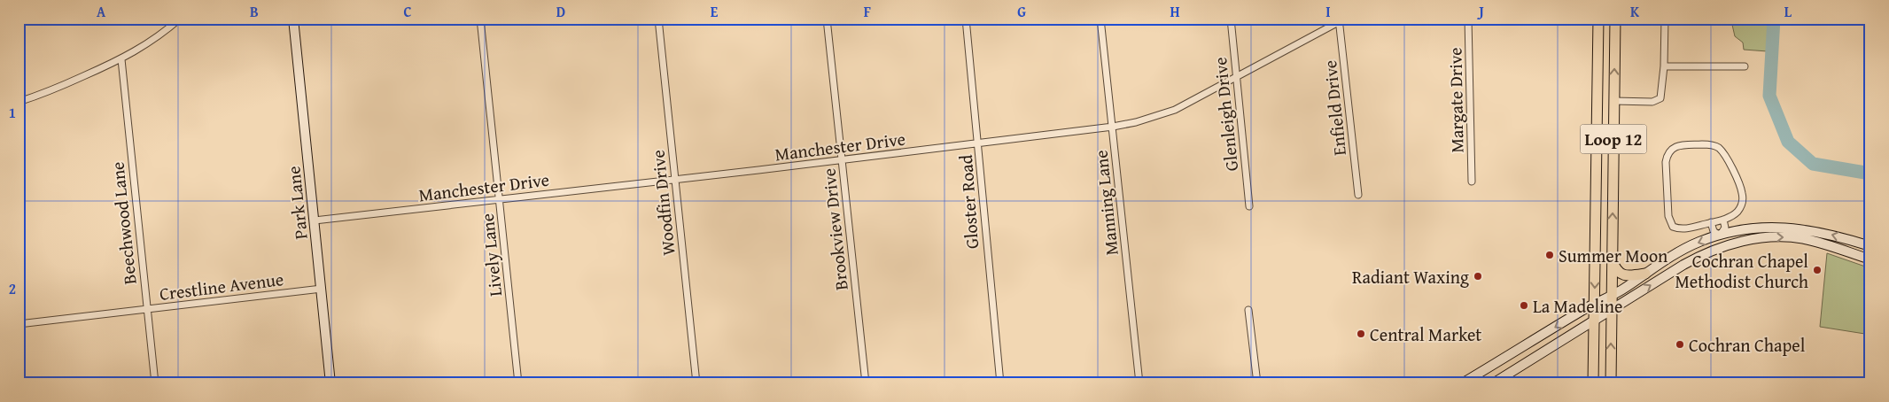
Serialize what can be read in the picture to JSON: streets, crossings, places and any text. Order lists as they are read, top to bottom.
{
  "streets": {
    "main road": ["Loop 12", "Park Lane"],
    "street": [
      "Margate Drive",
      "Enfield Drive",
      "Glenleigh Drive",
      "Manchester Drive",
      "Gloster Road",
      "Woodfin Drive",
      "Manning Lane",
      "Beechwood Lane",
      "Brookview Drive",
      "Lively Lane",
      "Crestline Avenue"
    ]
  },
  "crossings": [
    ["Enfield Drive", "Manchester Drive"],
    ["Glenleigh Drive", "Manchester Drive"],
    ["Manchester Drive", "Gloster Road"],
    ["Manchester Drive", "Park Lane"],
    ["Manchester Drive", "Woodfin Drive"],
    ["Manchester Drive", "Manning Lane"],
    ["Manchester Drive", "Brookview Drive"],
    ["Manchester Drive", "Lively Lane"],
    ["Park Lane", "Crestline Avenue"],
    ["Beechwood Lane", "Crestline Avenue"]
  ],
  "places": [
    "Summer Moon",
    "Cochran Chapel Methodist Church",
    "Radiant Waxing",
    "La Madeline",
    "Central Market",
    "Cochran Chapel"
  ],
  "grid": {
    "columns": [
      "A",
      "B",
      "C",
      "D",
      "E",
      "F",
      "G",
      "H",
      "I",
      "J",
      "K",
      "L"
    ],
    "rows": ["1", "2"]
  }
}
